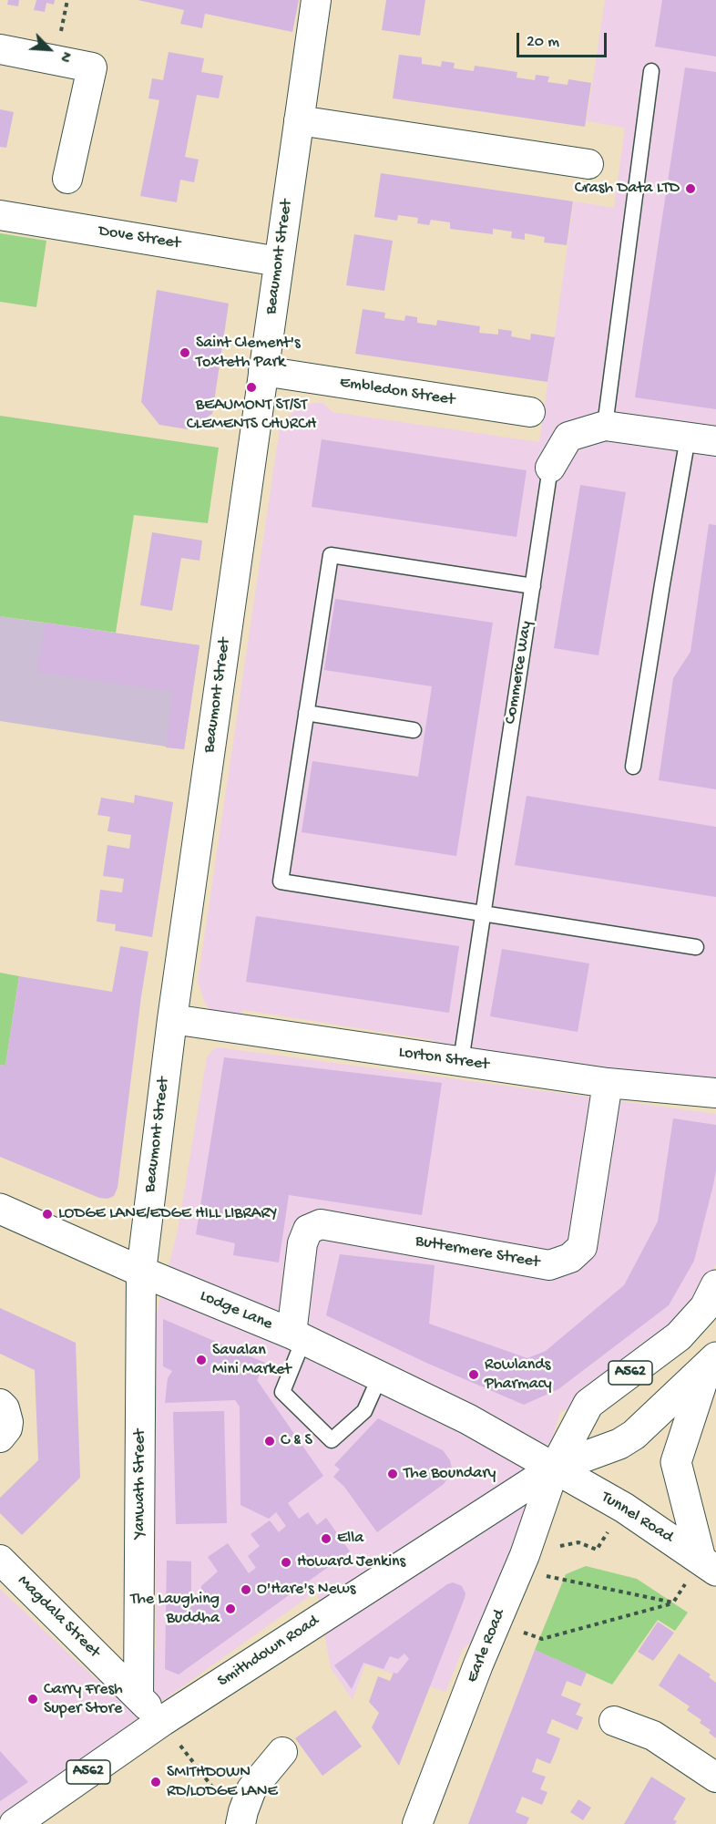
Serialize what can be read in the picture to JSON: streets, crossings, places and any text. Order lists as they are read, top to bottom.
{
  "streets": {
    "main road": [
      "Lodge Lane",
      "A562",
      "Tunnel Road",
      "Smithdown Road"
    ],
    "street": [
      "Dove Street",
      "Beaumont Street",
      "Embledon Street",
      "Commerce Way",
      "Lorton Street",
      "Buttermere Street",
      "Yanwath Street",
      "Magdala Street",
      "Earle Road"
    ]
  },
  "crossings": [
    ["Dove Street", "Beaumont Street"],
    ["Beaumont Street", "Embledon Street"],
    ["Beaumont Street", "Lorton Street"],
    ["Beaumont Street", "Lodge Lane"],
    ["Beaumont Street", "Yanwath Street"],
    ["Commerce Way", "Lorton Street"],
    ["Lorton Street", "Buttermere Street"],
    ["Buttermere Street", "Lodge Lane"],
    ["Lodge Lane", "A562"],
    ["Lodge Lane", "Yanwath Street"],
    ["Lodge Lane", "Tunnel Road"],
    ["Lodge Lane", "Earle Road"],
    ["Lodge Lane", "Smithdown Road"],
    ["A562", "Tunnel Road"],
    ["A562", "Earle Road"],
    ["A562", "Smithdown Road"],
    ["Yanwath Street", "Magdala Street"],
    ["Tunnel Road", "Earle Road"],
    ["Tunnel Road", "Smithdown Road"],
    ["Magdala Street", "Smithdown Road"],
    ["Earle Road", "Smithdown Road"]
  ],
  "places": [
    "Crash Data LTD",
    "Saint Clement's Toxteth Park",
    "BEAUMONT ST/ST CLEMENTS CHURCH",
    "LODGE LANE/EDGE HILL LIBRARY",
    "Savalan Mini Market",
    "Rowlands Pharmacy",
    "C & S",
    "The Boundary",
    "Ella",
    "Howard Jenkins",
    "O'Hare's News",
    "The Laughing Buddha",
    "Carry Fresh Super Store",
    "SMITHDOWN RD/LODGE LANE"
  ],
  "scale_bar": "20 m",
  "north": "bottom right"
}
